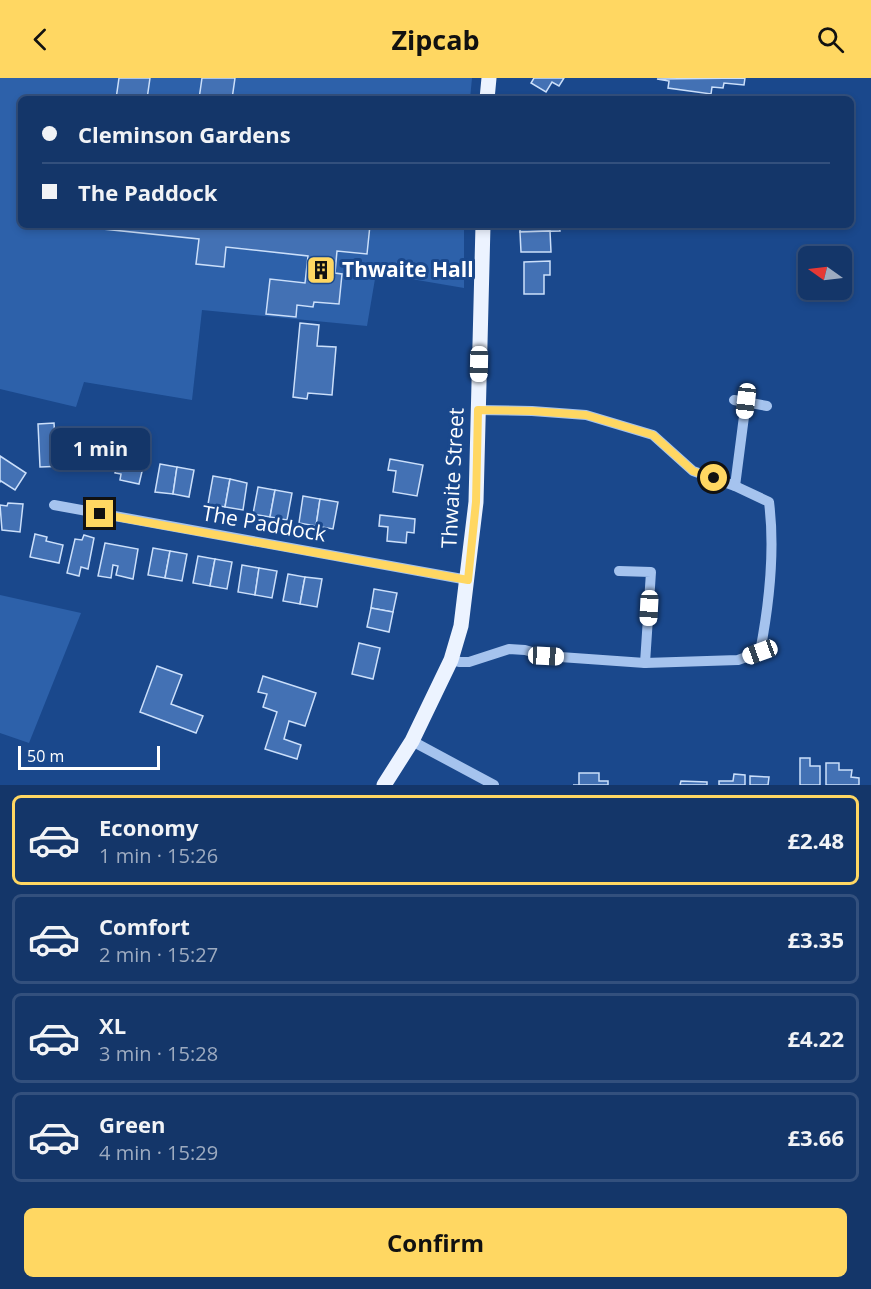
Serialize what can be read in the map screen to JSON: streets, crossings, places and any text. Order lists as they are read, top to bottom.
{
  "streets": {
    "main road": ["Thwaite Street"],
    "street": ["The Paddock"]
  },
  "crossings": [
    ["Thwaite Street", "The Paddock"]
  ],
  "places": {
    "building": ["Thwaite Hall"]
  },
  "scale_bar": "50 m",
  "north": "left",
  "page": {
    "header": "Zipcab",
    "banner": ["Cleminson Gardens", "The Paddock"],
    "bubble": "1 min",
    "scale": "50 m",
    "list": [
      {
        "name": "Economy",
        "note": "1 min · 15:26",
        "value": "£2.48"
      },
      {
        "name": "Comfort",
        "note": "2 min · 15:27",
        "value": "£3.35"
      },
      {
        "name": "XL",
        "note": "3 min · 15:28",
        "value": "£4.22"
      },
      {
        "name": "Green",
        "note": "4 min · 15:29",
        "value": "£3.66"
      }
    ],
    "buttons": "Confirm"
  }
}
